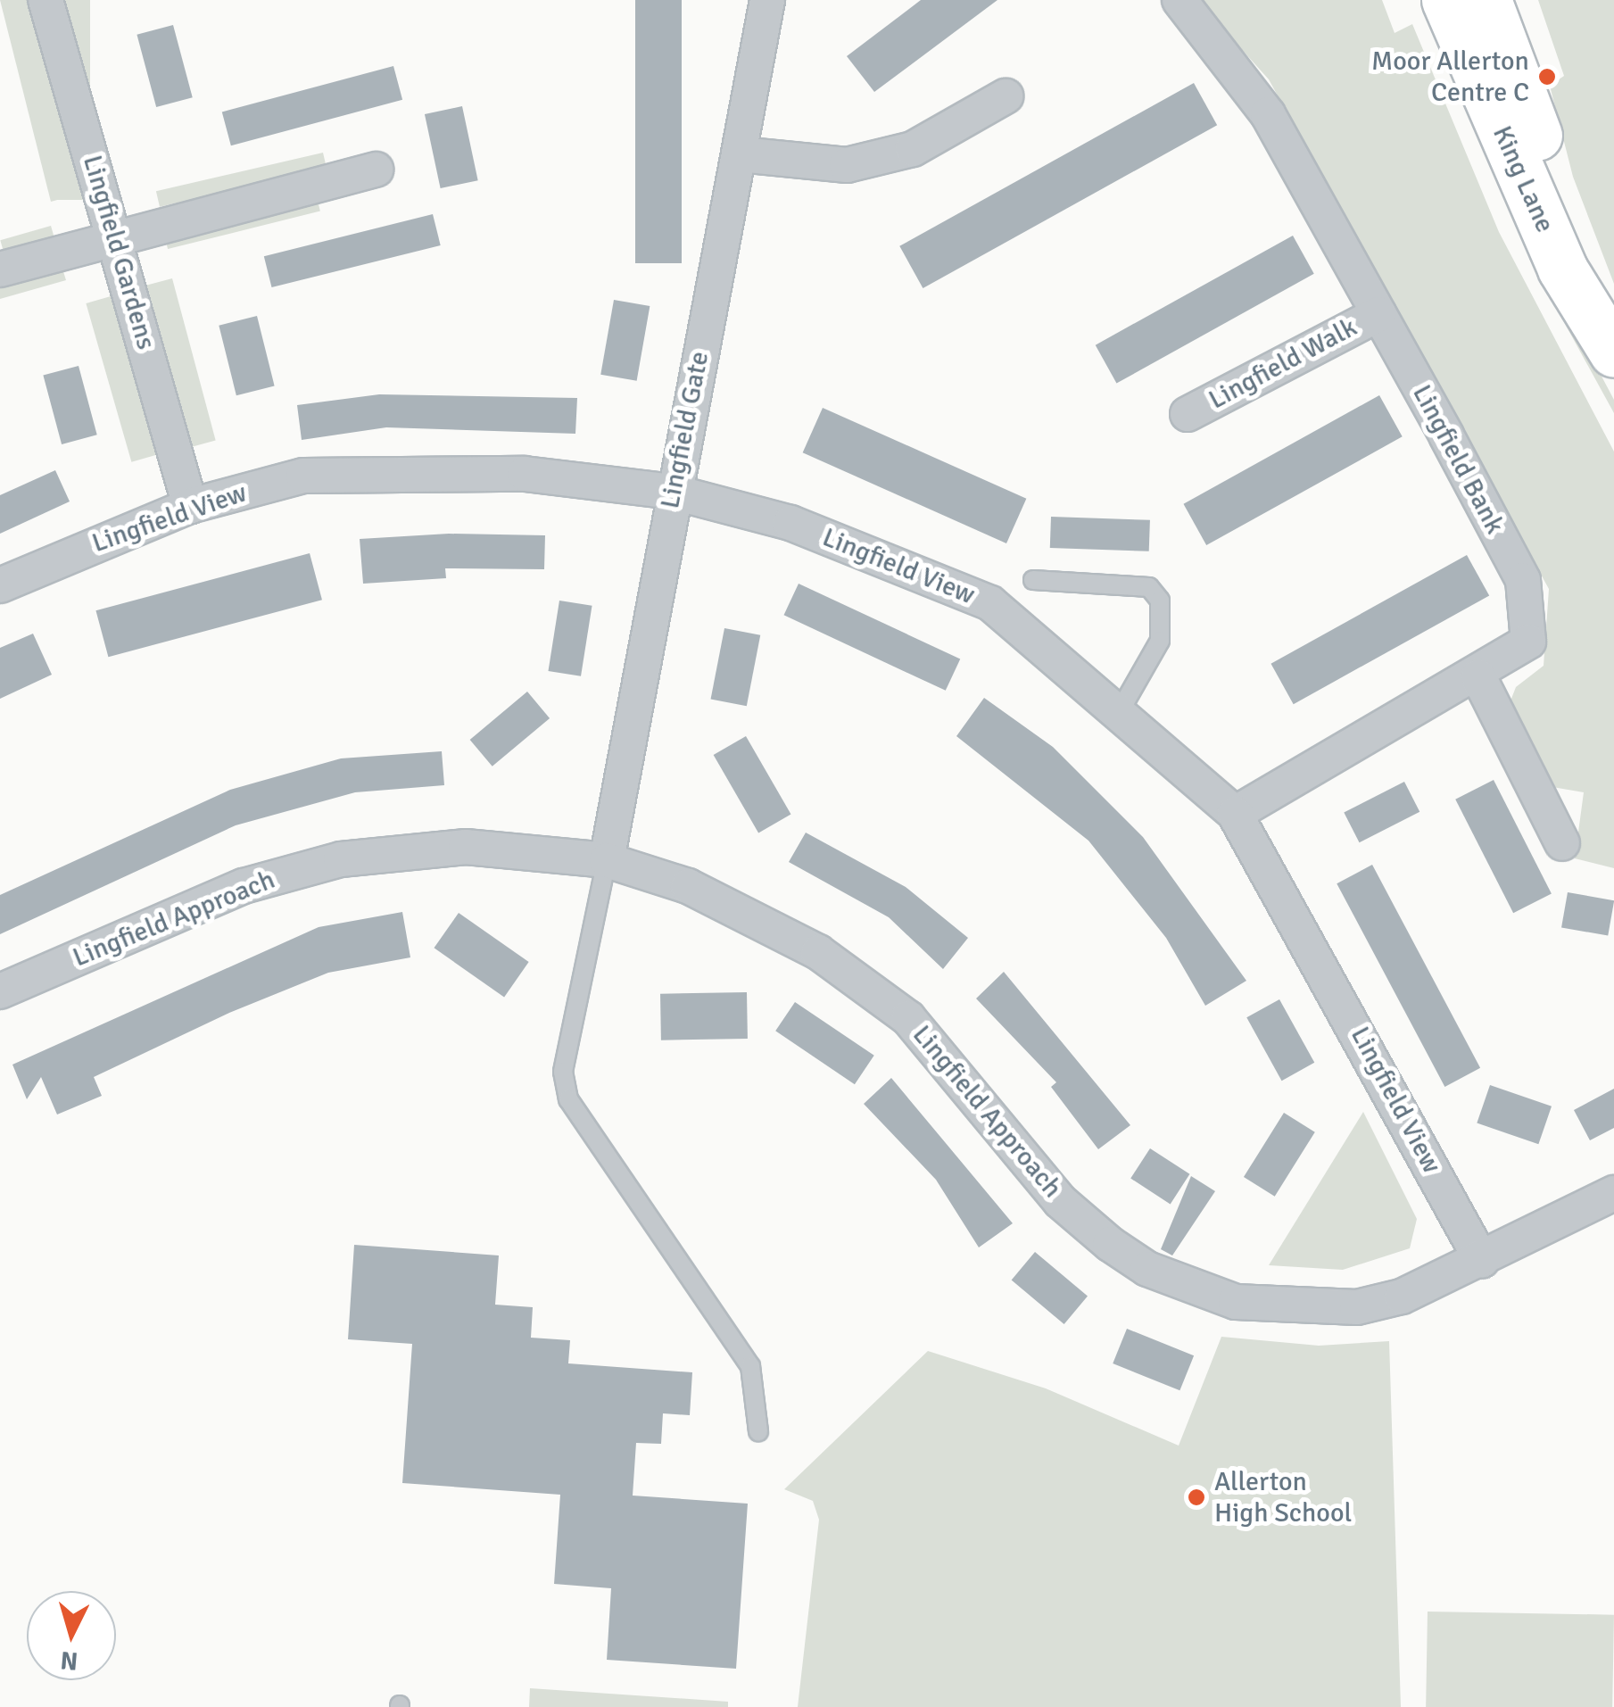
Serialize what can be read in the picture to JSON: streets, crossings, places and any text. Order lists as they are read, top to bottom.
{
  "streets": {
    "street": [
      "King Lane",
      "Lingfield Gardens",
      "Lingfield Walk",
      "Lingfield Gate",
      "Lingfield Bank",
      "Lingfield View",
      "Lingfield Approach"
    ]
  },
  "crossings": [
    ["Lingfield Gardens", "Lingfield View"],
    ["Lingfield Walk", "Lingfield Bank"],
    ["Lingfield Gate", "Lingfield View"],
    ["Lingfield Gate", "Lingfield Approach"],
    ["Lingfield Bank", "Lingfield View"],
    ["Lingfield View", "Lingfield Approach"]
  ],
  "places": ["Moor Allerton Centre C", "Allerton High School"],
  "north": "bottom"
}
